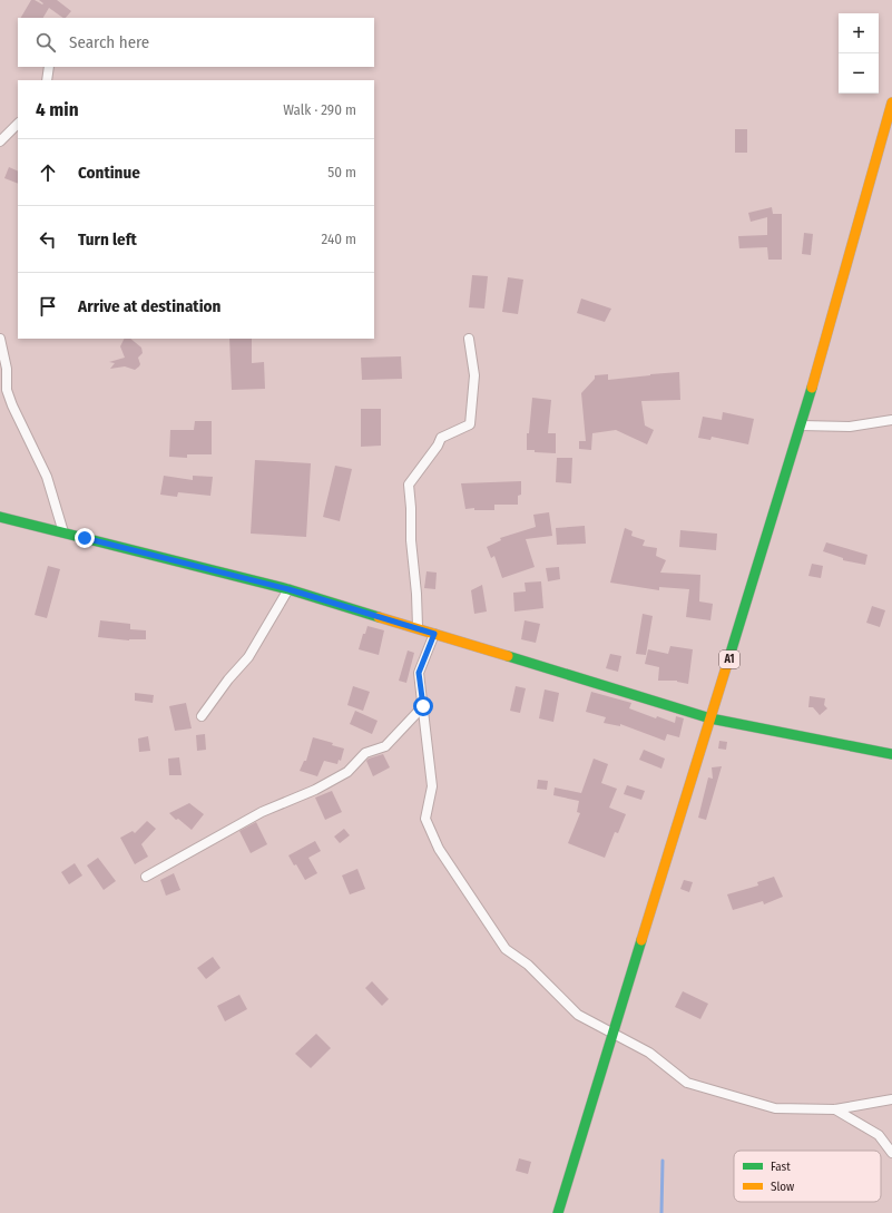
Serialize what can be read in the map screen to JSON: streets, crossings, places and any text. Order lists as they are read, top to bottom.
{
  "streets": {
    "main road": ["A1"]
  },
  "legend": ["Fast", "Slow"],
  "page": {
    "map_buttons": ["+", "−"],
    "search": "Search here",
    "heading": ["4 min", "Walk · 290 m"],
    "list": [
      ["Continue", "50 m"],
      ["Turn left", "240 m"],
      "Arrive at destination"
    ]
  }
}
